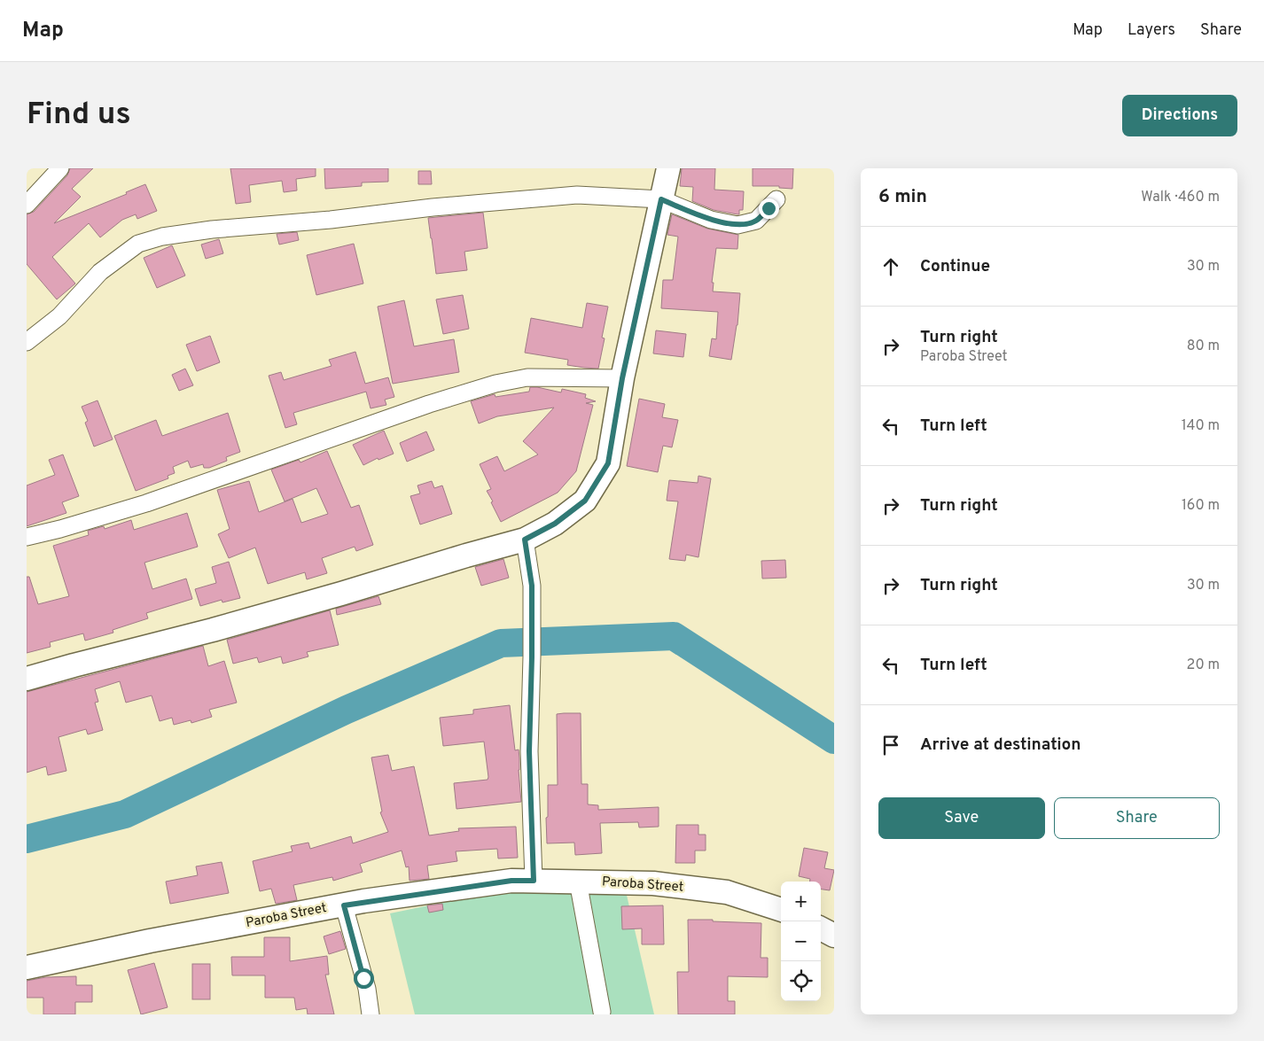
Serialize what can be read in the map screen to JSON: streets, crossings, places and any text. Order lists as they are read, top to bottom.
{
  "streets": {
    "main road": ["Paroba Street"]
  },
  "page": {
    "header": "Map",
    "nav": ["Map", "Layers", "Share"],
    "buttons": [
      "Directions",
      ["Save", "Share"]
    ],
    "title": "Find us",
    "heading": ["6 min", "Walk · 460 m"],
    "list": [
      ["Continue", "30 m"],
      ["Turn right", "Paroba Street", "80 m"],
      ["Turn left", "140 m"],
      ["Turn right", "160 m"],
      ["Turn right", "30 m"],
      ["Turn left", "20 m"],
      "Arrive at destination"
    ],
    "map_buttons": ["+", "−"]
  }
}
